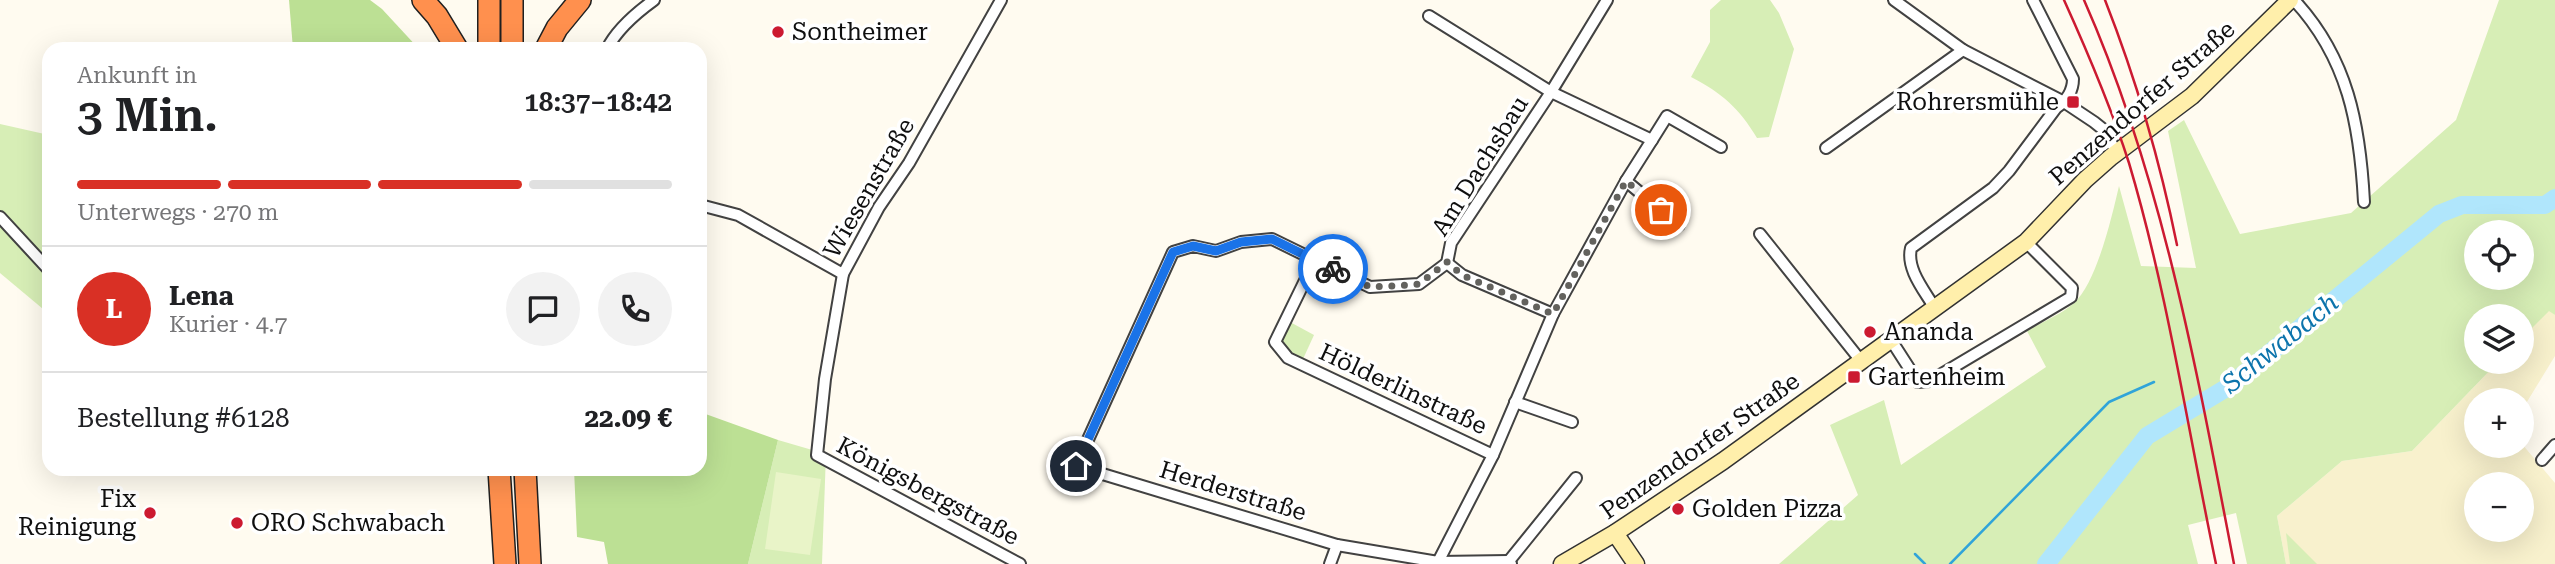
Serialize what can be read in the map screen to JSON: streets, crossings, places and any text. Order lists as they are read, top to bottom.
{
  "streets": {
    "main road": ["Penzendorfer Straße"],
    "street": [
      "Am Dachsbau",
      "Wiesenstraße",
      "Hölderlinstraße",
      "Königsbergstraße",
      "Herderstraße"
    ]
  },
  "crossings": [
    ["Wiesenstraße", "Königsbergstraße"],
    ["Hölderlinstraße", "Herderstraße"]
  ],
  "water": ["Schwabach"],
  "places": {
    "other": [
      "Sontheimer",
      "Ananda",
      "Golden Pizza",
      "Fix Reinigung",
      "ORO Schwabach"
    ],
    "transit": ["Rohrersmühle", "Gartenheim"]
  },
  "page": {
    "heading": ["3 Min.", "Ankunft in", "18:37–18:42"],
    "panel": [
      "Lena",
      "Kurier · 4.7",
      "Bestellung #6128",
      "22.09 €"
    ],
    "bar": "Unterwegs · 270 m",
    "map_buttons": ["+", "−"],
    "round": "L"
  }
}
